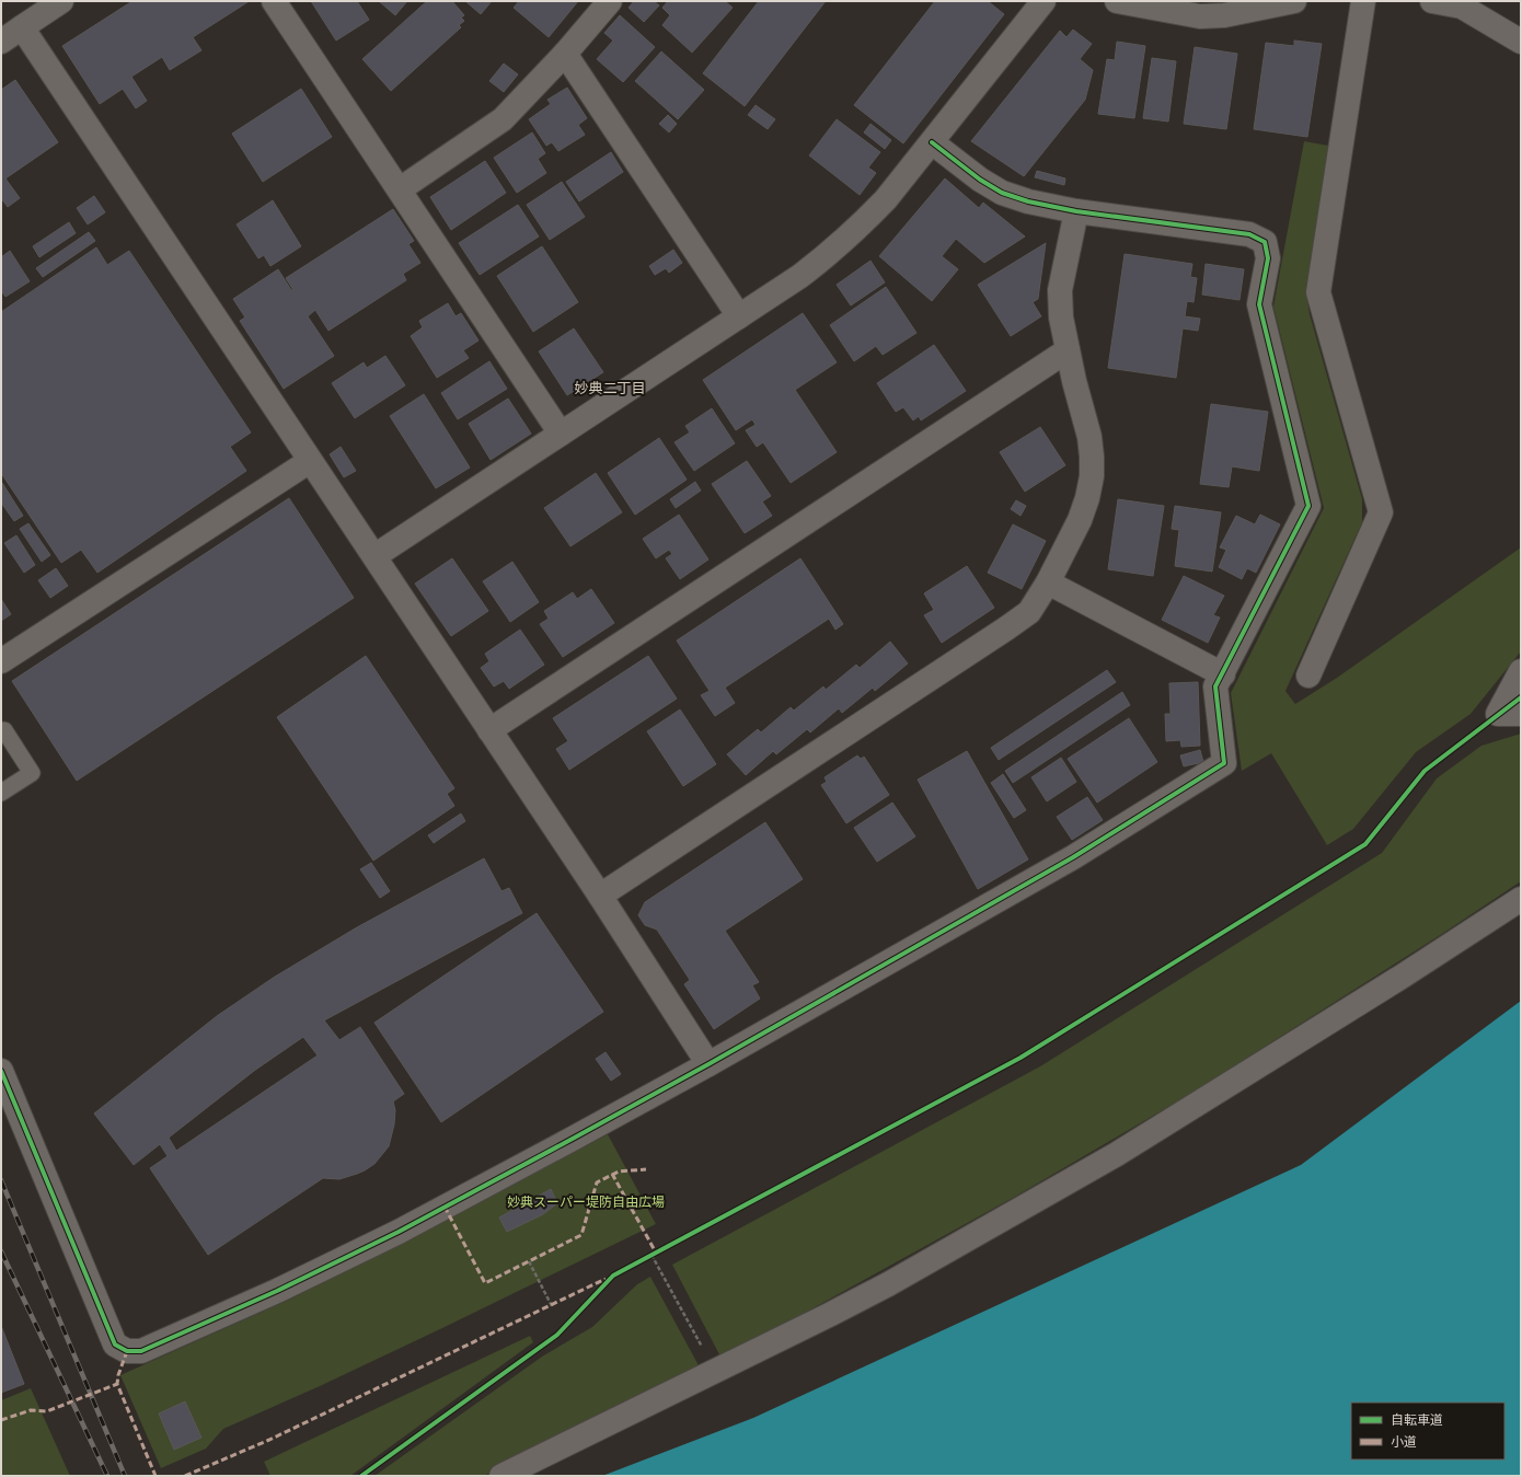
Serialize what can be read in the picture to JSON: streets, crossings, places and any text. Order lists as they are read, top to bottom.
{
  "districts": ["妙典二丁目"],
  "parks": ["妙典スーパー堤防自由広場"],
  "legend": ["自転車道", "小道"]
}
